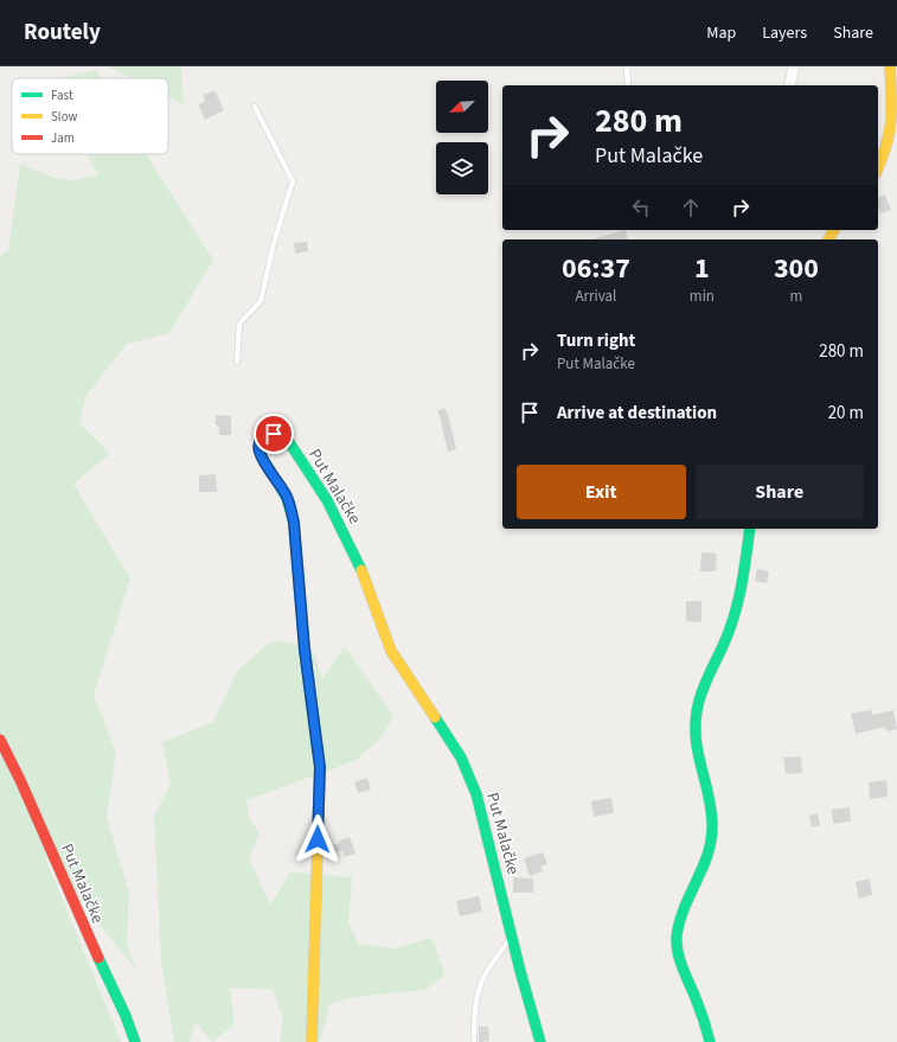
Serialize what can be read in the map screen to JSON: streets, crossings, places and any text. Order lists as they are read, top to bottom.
{
  "streets": {
    "main road": ["Put Malačke"]
  },
  "legend": ["Fast", "Slow", "Jam"],
  "north": "bottom left",
  "page": {
    "header": "Routely",
    "nav": ["Map", "Layers", "Share"],
    "turn": ["280 m", "Put Malačke"],
    "eta": [
      "06:37",
      "Arrival",
      "1",
      "min",
      "300",
      "m"
    ],
    "list": [
      {
        "name": "Turn right",
        "note": "Put Malačke",
        "value": "280 m"
      },
      {
        "name": "Arrive at destination",
        "value": "20 m"
      }
    ],
    "buttons": ["Exit", "Share"]
  }
}
